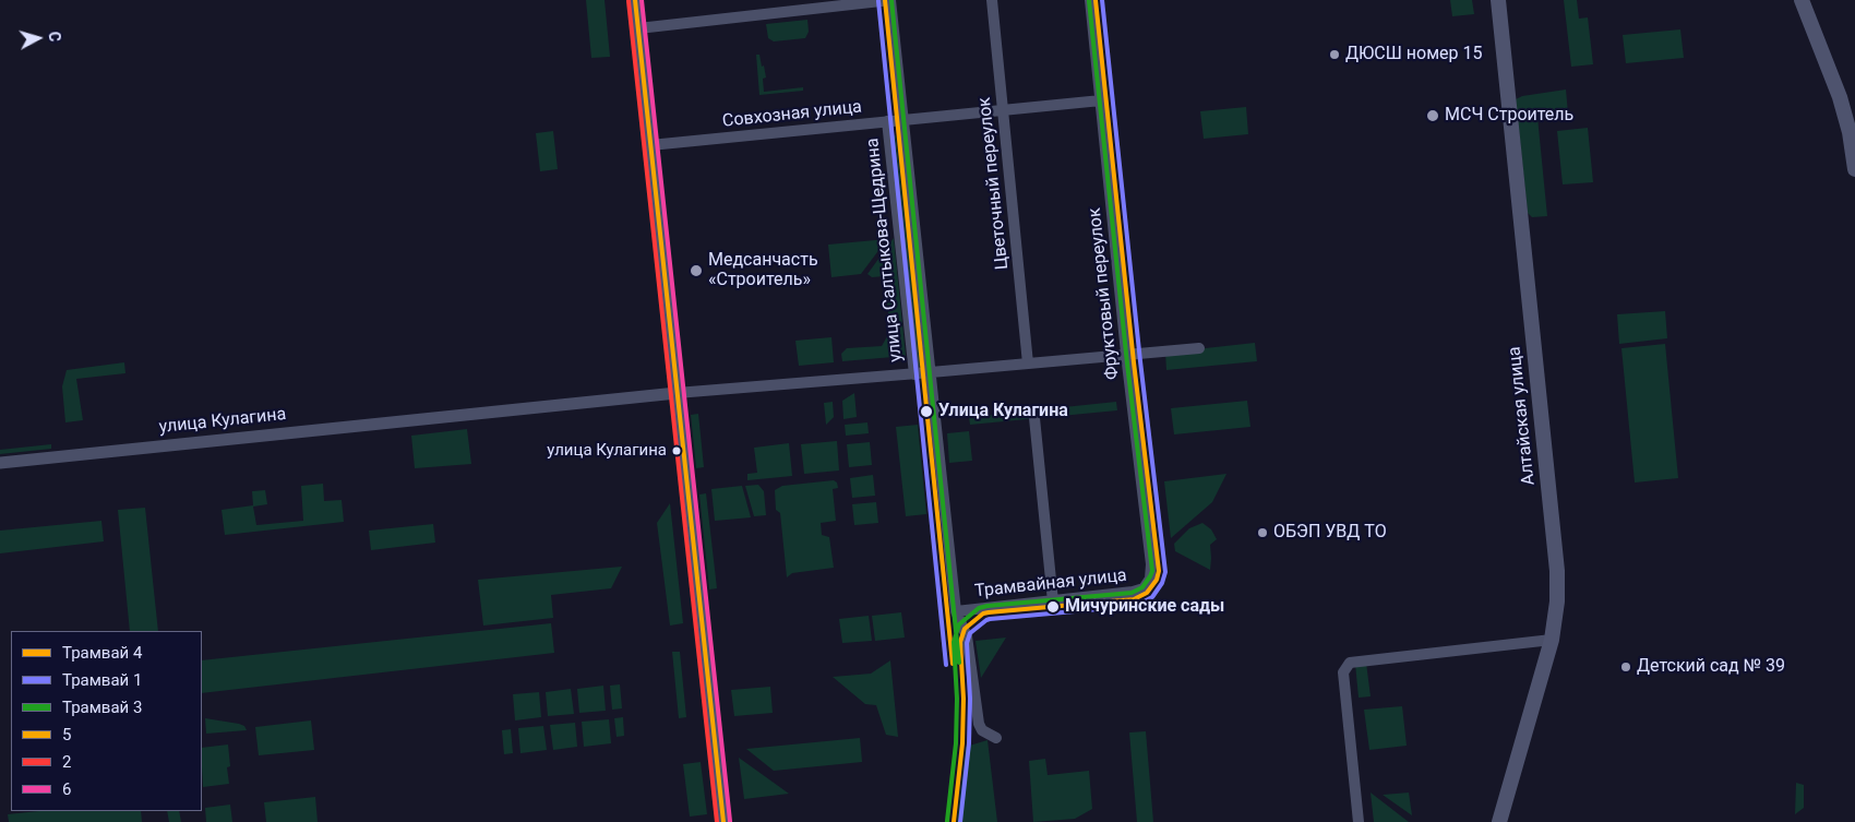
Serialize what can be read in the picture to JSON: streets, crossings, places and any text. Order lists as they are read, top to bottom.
{
  "streets": {
    "main road": ["Алтайская улица"],
    "street": [
      "Совхозная улица",
      "Цветочный переулок",
      "улица Салтыкова-Щедрина",
      "Фруктовый переулок",
      "улица Кулагина",
      "Трамвайная улица"
    ]
  },
  "crossings": [
    ["Совхозная улица", "Цветочный переулок"],
    ["Совхозная улица", "улица Салтыкова-Щедрина"],
    ["Совхозная улица", "Фруктовый переулок"],
    ["Цветочный переулок", "улица Кулагина"],
    ["улица Салтыкова-Щедрина", "улица Кулагина"],
    ["улица Салтыкова-Щедрина", "Трамвайная улица"],
    ["Фруктовый переулок", "улица Кулагина"],
    ["Фруктовый переулок", "Трамвайная улица"]
  ],
  "places": [
    "ДЮСШ номер 15",
    "МСЧ Строитель",
    "Медсанчасть «Строитель»",
    "Улица Кулагина",
    "улица Кулагина",
    "ОБЭП УВД ТО",
    "Мичуринские сады",
    "Детский сад № 39"
  ],
  "lines": [
    "tram line 4",
    "tram line 1",
    "tram line 3",
    "transit line 5",
    "transit line 6",
    "transit line 2"
  ],
  "legend": [
    "Трамвай 4",
    "Трамвай 1",
    "Трамвай 3",
    "5",
    "2",
    "6"
  ],
  "north": "right"
}
